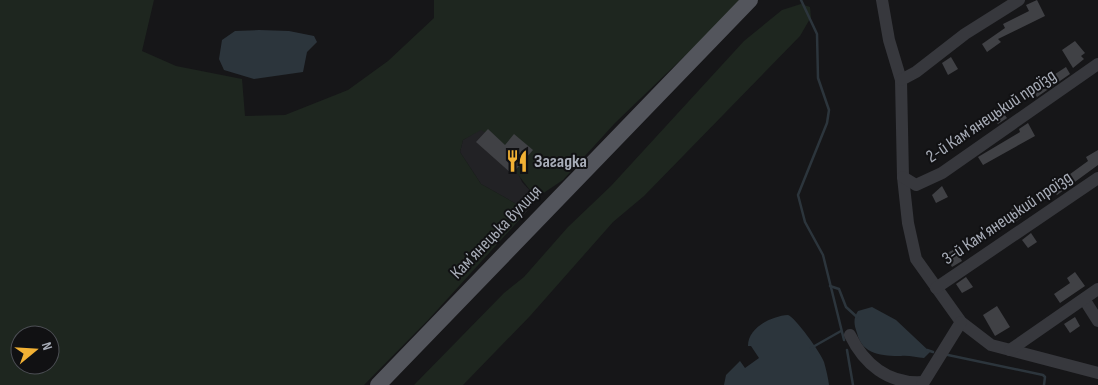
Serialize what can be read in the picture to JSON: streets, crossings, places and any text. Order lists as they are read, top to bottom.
{
  "streets": {
    "main road": ["Камʼянецька вулиця"],
    "street": ["2-й Камʼянецький проїзд", "3-й Камʼянецький проїзд"]
  },
  "places": {
    "restaurant": ["Загадка"]
  },
  "north": "right"
}
